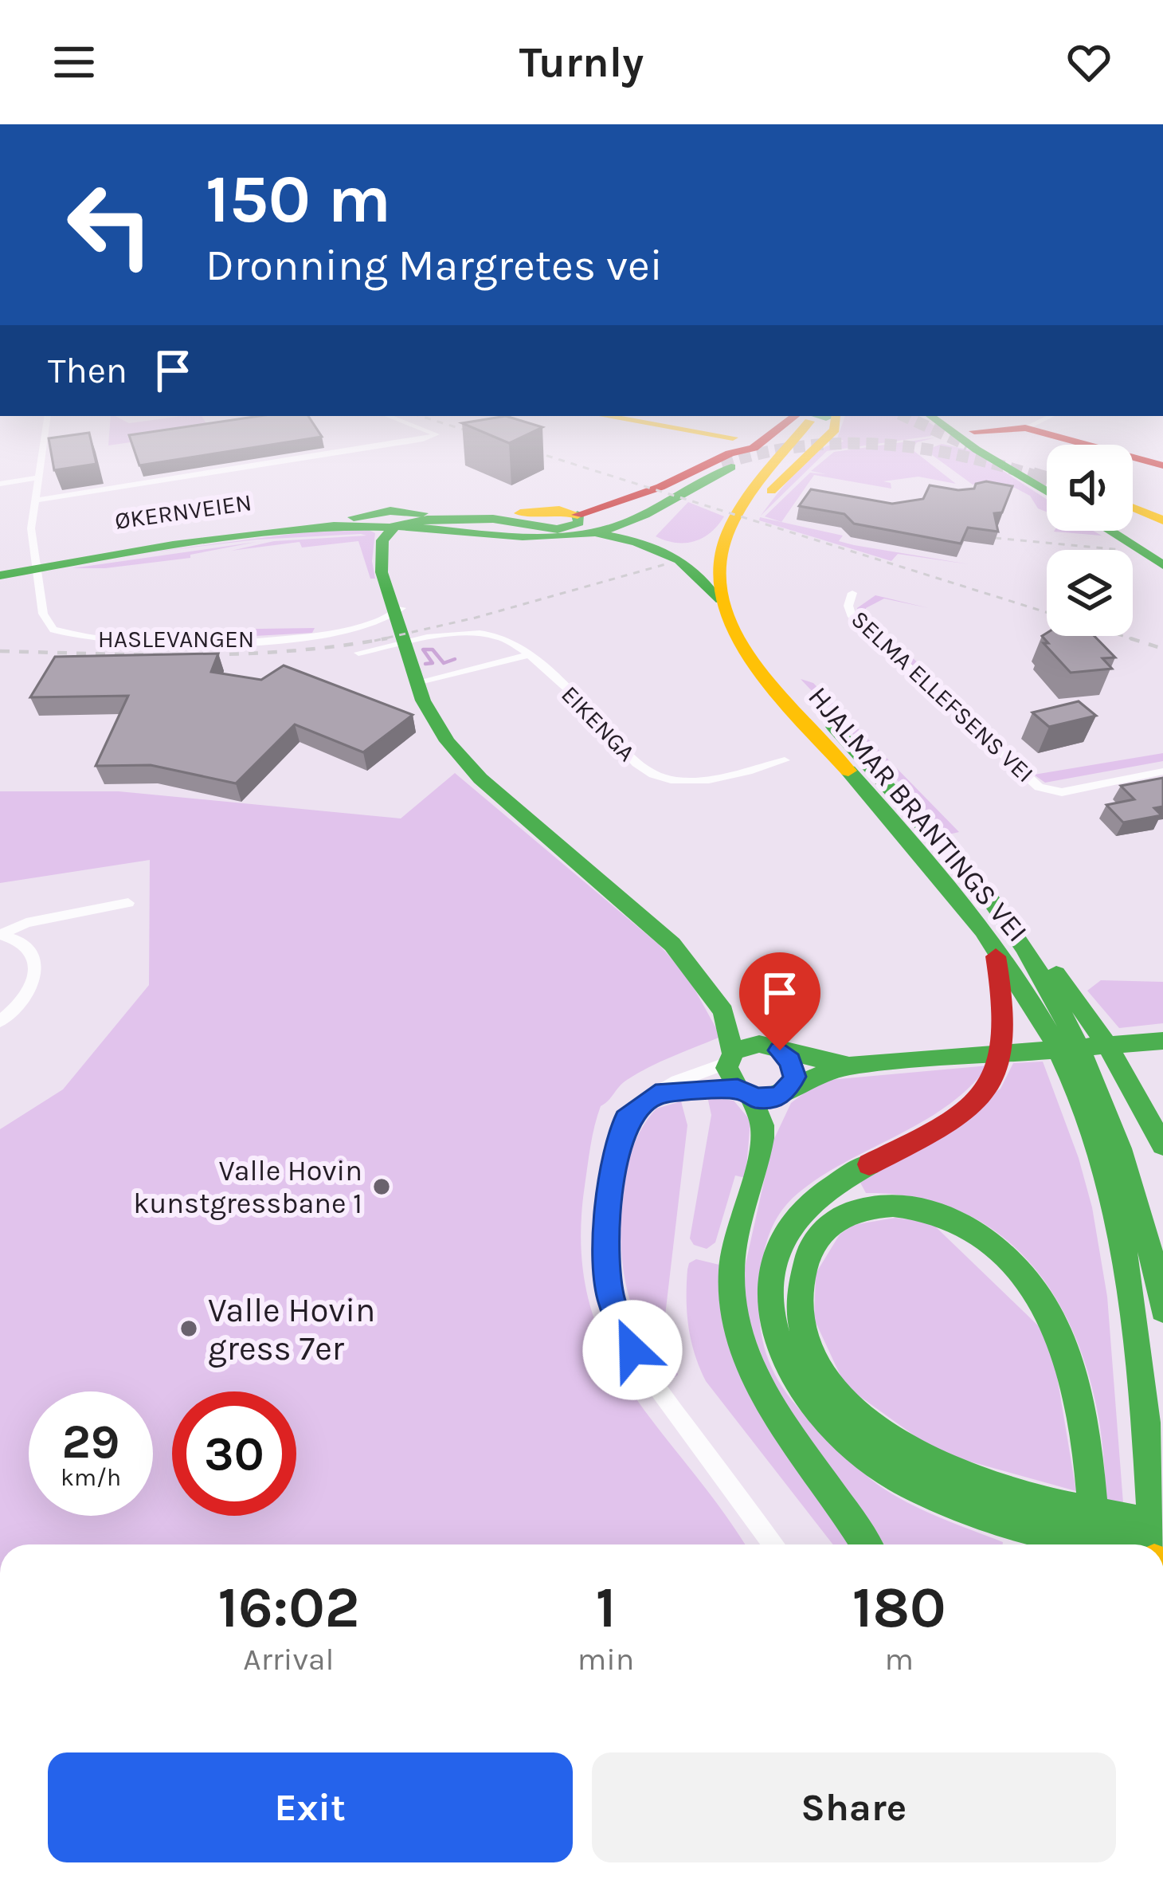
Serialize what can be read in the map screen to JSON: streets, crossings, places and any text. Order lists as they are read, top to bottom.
{
  "streets": {
    "main road": ["ØKERNVEIEN", "HJALMAR BRANTINGS VEI"],
    "street": ["HASLEVANGEN", "SELMA ELLEFSENS VEI", "EIKENGA"]
  },
  "crossings": [
    ["ØKERNVEIEN", "HASLEVANGEN"]
  ],
  "places": ["Valle Hovin kunstgressbane 1", "Valle Hovin gress 7er"],
  "page": {
    "header": "Turnly",
    "turn": ["150 m", "Dronning Margretes vei"],
    "then": "Then",
    "speed": "29 km/h",
    "limit": "30",
    "eta": [
      "16:02",
      "Arrival",
      "1",
      "min",
      "180",
      "m"
    ],
    "buttons": ["Exit", "Share"]
  }
}
